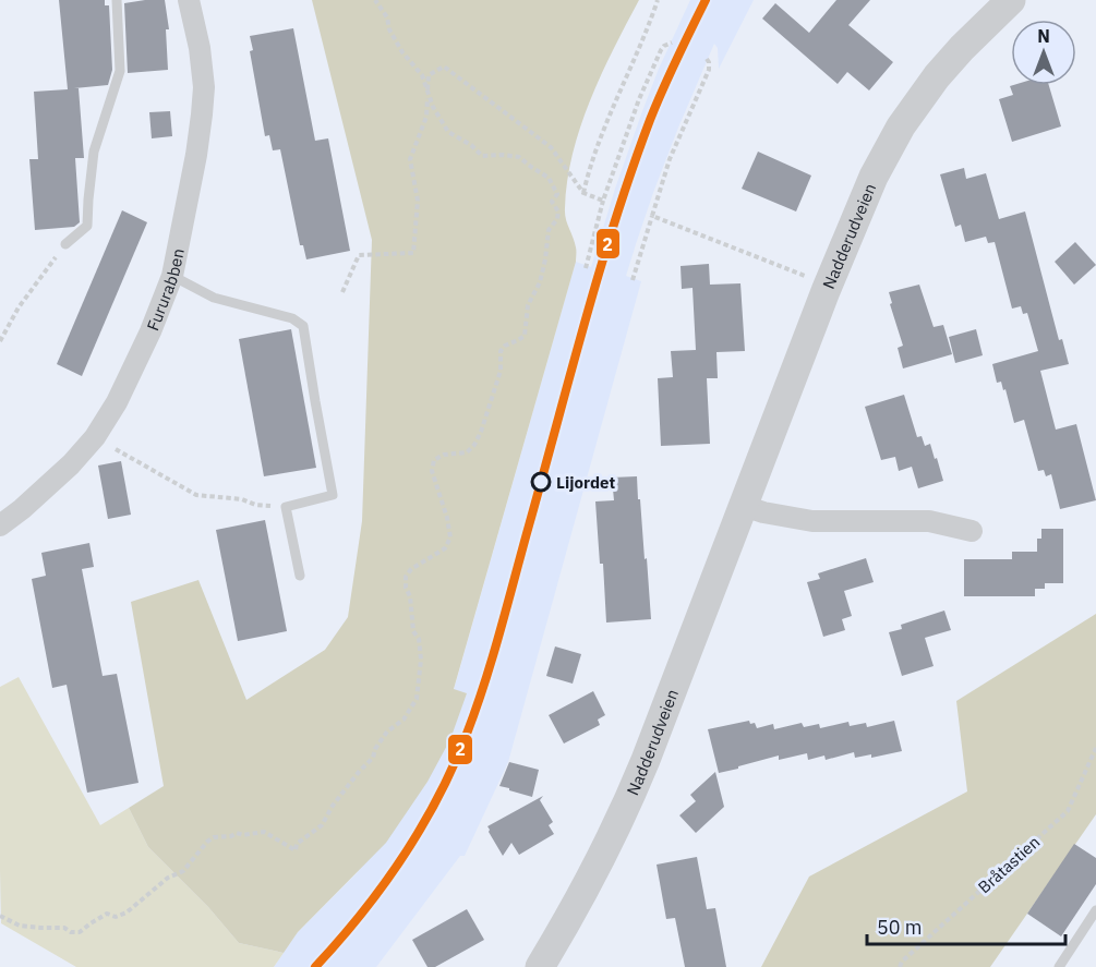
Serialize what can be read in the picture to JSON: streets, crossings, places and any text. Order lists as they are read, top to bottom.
{
  "streets": {
    "main road": ["Nadderudveien"],
    "street": ["Fururabben"],
    "path": ["Bråtastien"]
  },
  "places": ["Lijordet"],
  "lines": ["transit line 2"],
  "scale_bar": "50 m",
  "north": "top"
}
